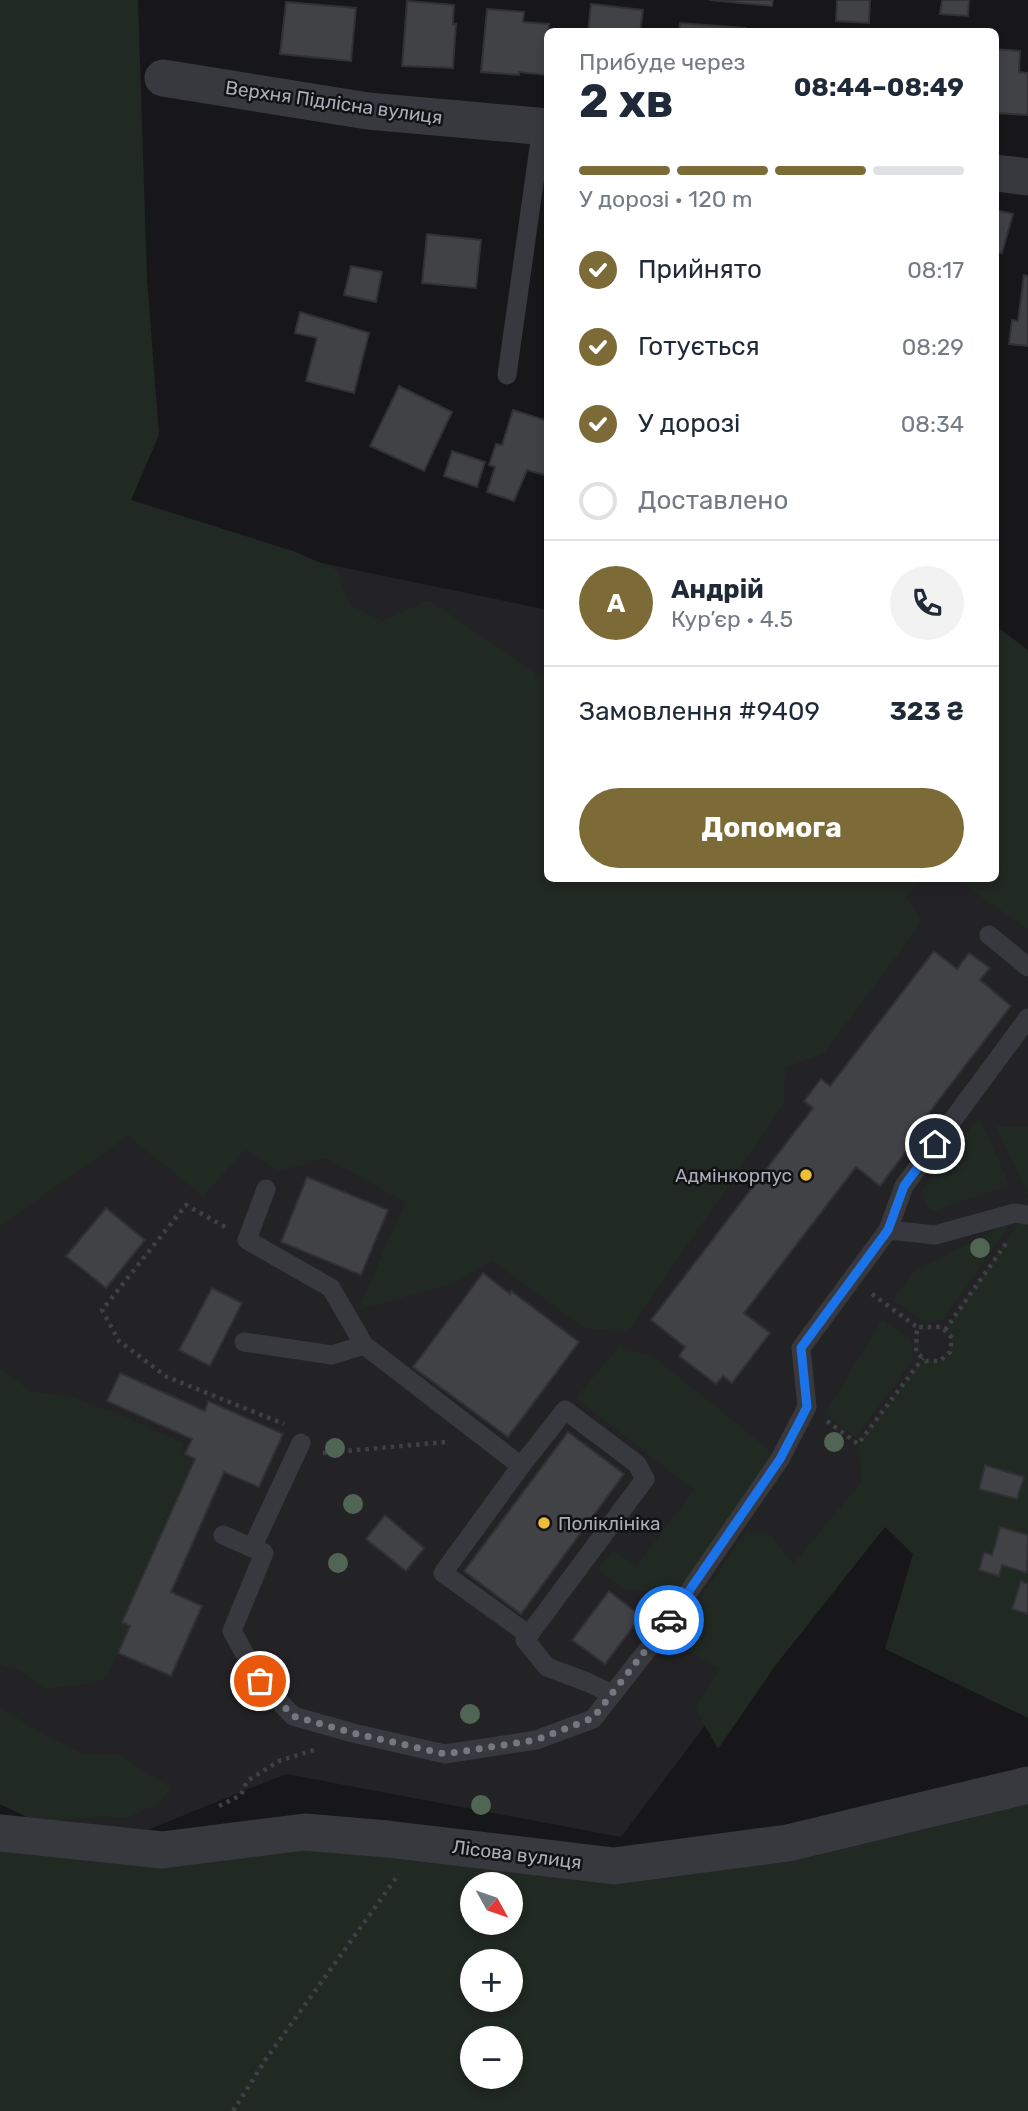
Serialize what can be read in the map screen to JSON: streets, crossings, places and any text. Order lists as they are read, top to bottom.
{
  "streets": {
    "street": ["Верхня Підлісна вулиця", "Лісова вулиця"]
  },
  "places": ["Адмінкорпус", "Поліклініка"],
  "north": "bottom right",
  "page": {
    "heading": ["2 хв", "Прибуде через", "08:44–08:49"],
    "panel": [
      "Андрій",
      "Кур’єр · 4.5",
      "Замовлення #9409",
      "323 ₴"
    ],
    "bar": "У дорозі · 120 m",
    "list": [
      ["Прийнято", "08:17"],
      ["Готується", "08:29"],
      ["У дорозі", "08:34"],
      "Доставлено"
    ],
    "round": "А",
    "buttons": "Допомога",
    "map_buttons": ["+", "−"]
  }
}
